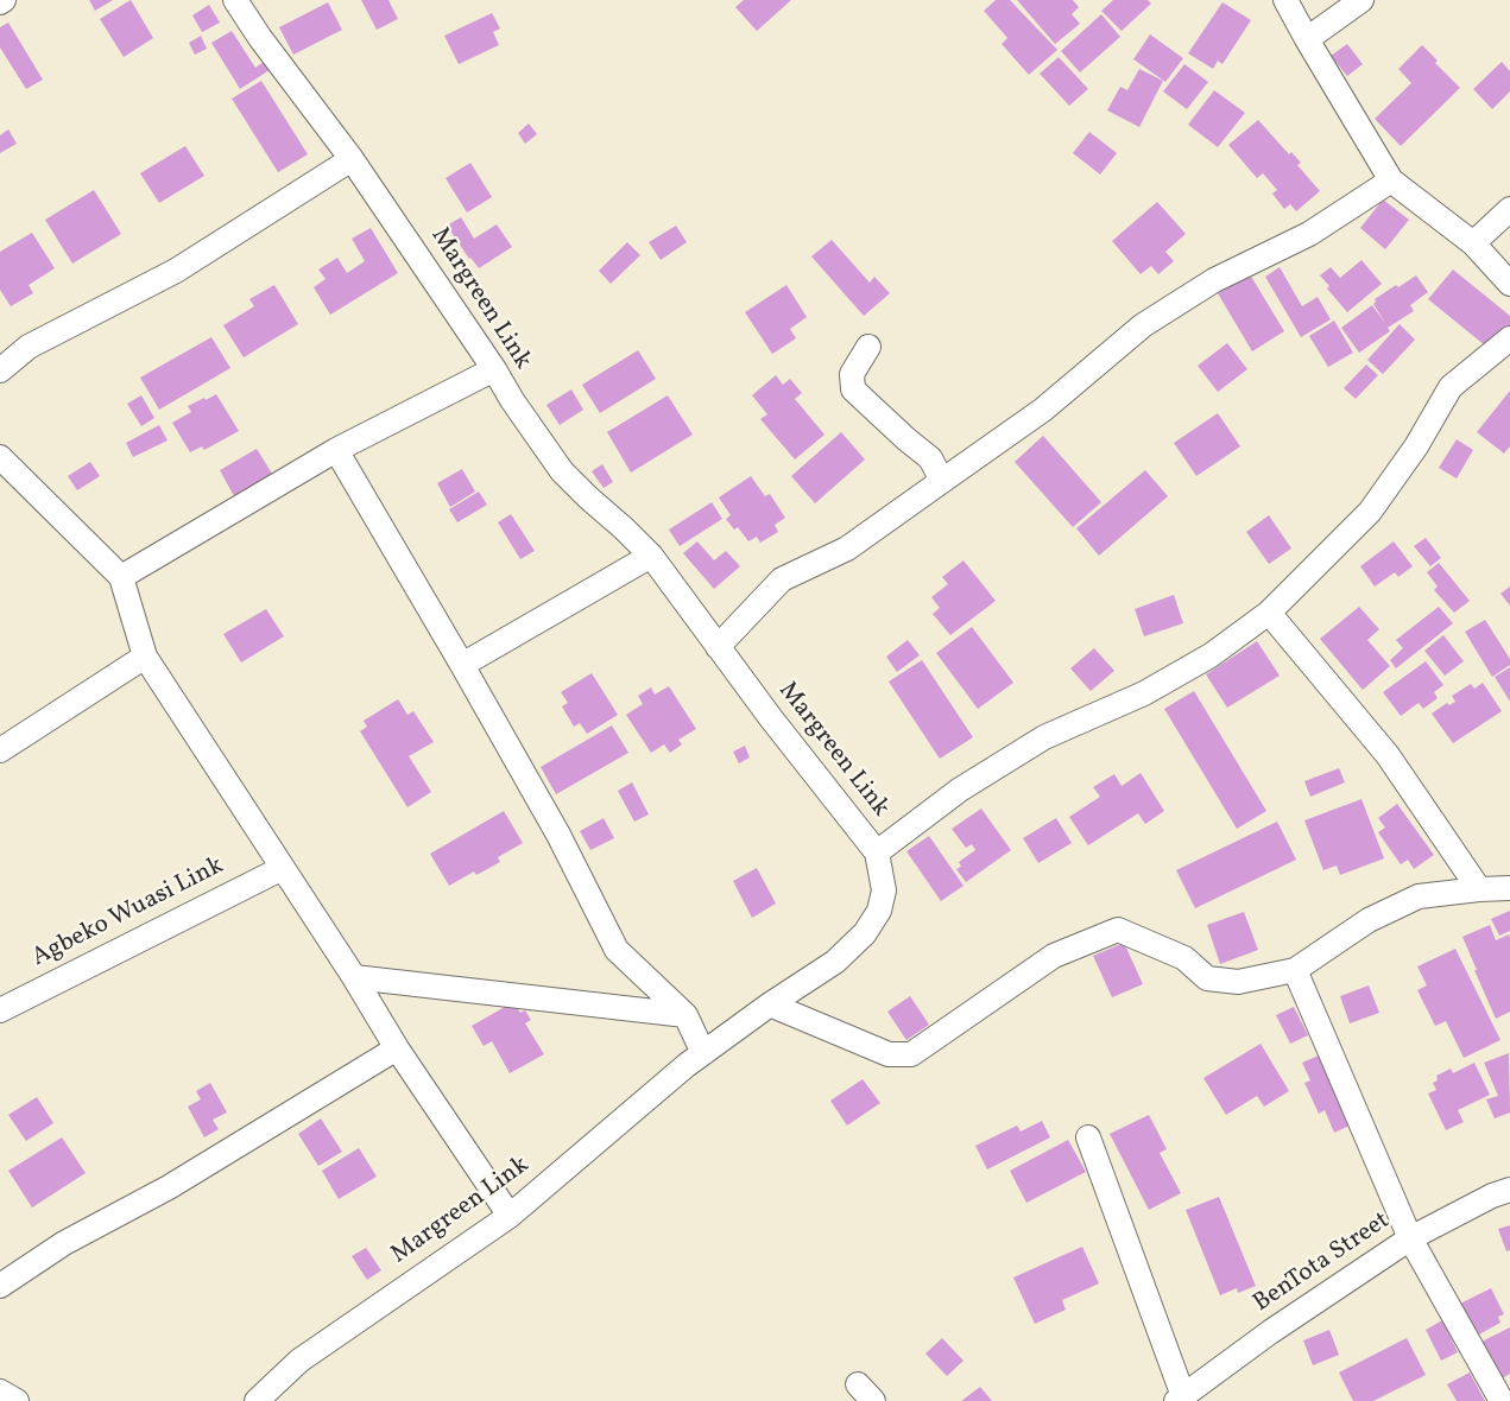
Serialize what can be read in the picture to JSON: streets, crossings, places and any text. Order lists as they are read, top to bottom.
{
  "streets": {
    "street": ["Margreen Link", "Agbeko Wuasi Link", "BenTota Street"]
  }
}
